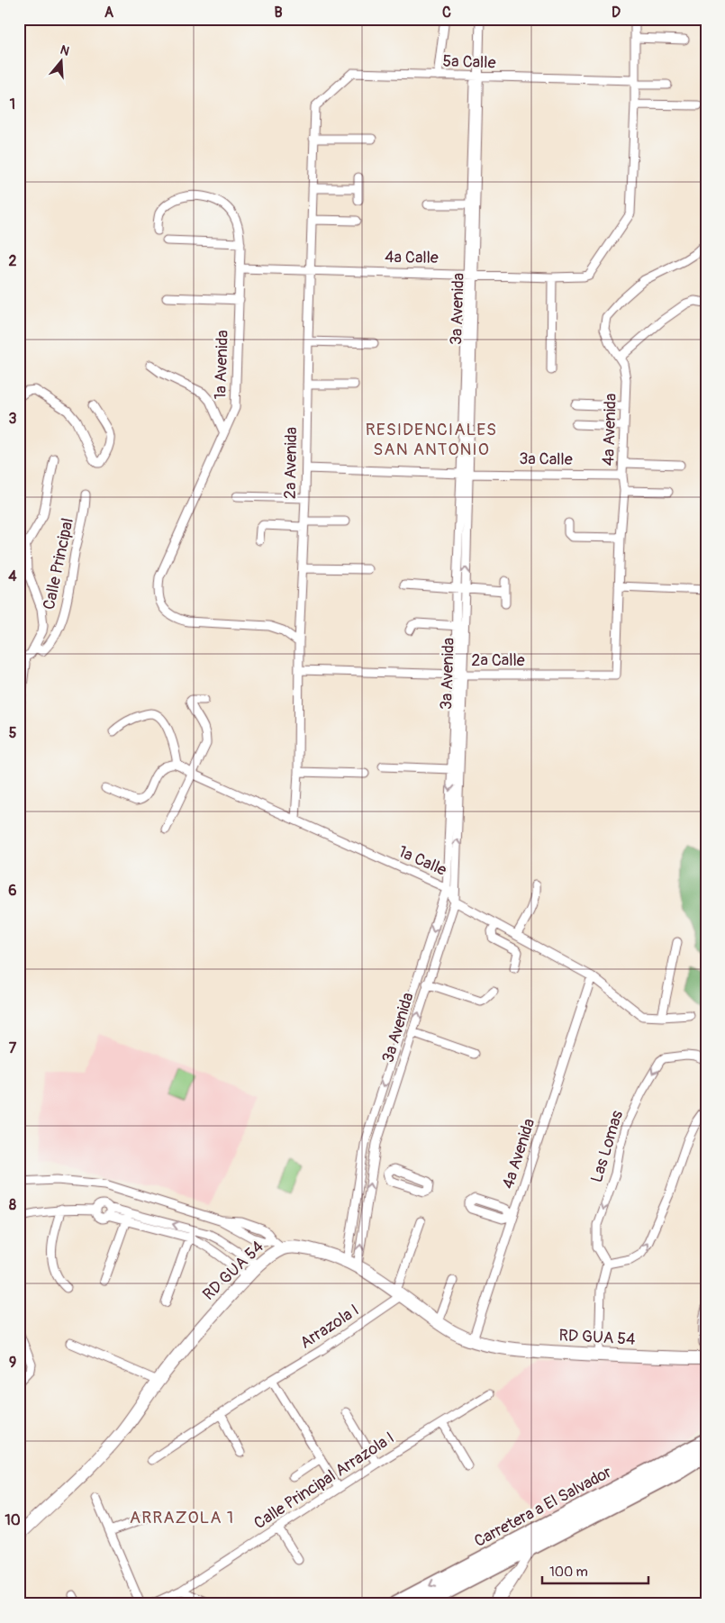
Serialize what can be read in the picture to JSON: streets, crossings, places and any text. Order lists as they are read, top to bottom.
{
  "streets": {
    "highway": ["Carretera a El Salvador"],
    "main road": ["RD GUA 54"],
    "street": [
      "5a Calle",
      "4a Calle",
      "3a Avenida",
      "1a Avenida",
      "4a Avenida",
      "3a Calle",
      "2a Avenida",
      "Calle Principal",
      "2a Calle",
      "1a Calle",
      "Las Lomas",
      "Arrazola I",
      "Calle Principal Arrazola I"
    ]
  },
  "crossings": [
    ["5a Calle", "3a Avenida"],
    ["5a Calle", "2a Avenida"],
    ["4a Calle", "3a Avenida"],
    ["4a Calle", "1a Avenida"],
    ["4a Calle", "2a Avenida"],
    ["3a Avenida", "3a Calle"],
    ["3a Avenida", "2a Calle"],
    ["3a Avenida", "1a Calle"],
    ["3a Avenida", "RD GUA 54"],
    ["1a Avenida", "2a Avenida"],
    ["4a Avenida", "3a Calle"],
    ["4a Avenida", "2a Calle"],
    ["4a Avenida", "1a Calle"],
    ["4a Avenida", "RD GUA 54"],
    ["3a Calle", "2a Avenida"],
    ["2a Avenida", "2a Calle"],
    ["2a Avenida", "1a Calle"],
    ["RD GUA 54", "Arrazola I"]
  ],
  "districts": ["RESIDENCIALES SAN ANTONIO", "ARRAZOLA 1"],
  "scale_bar": "100 m",
  "north": "top",
  "grid": {
    "columns": [
      "A",
      "B",
      "C",
      "D"
    ],
    "rows": [
      "1",
      "2",
      "3",
      "4",
      "5",
      "6",
      "7",
      "8",
      "9",
      "10"
    ]
  }
}
